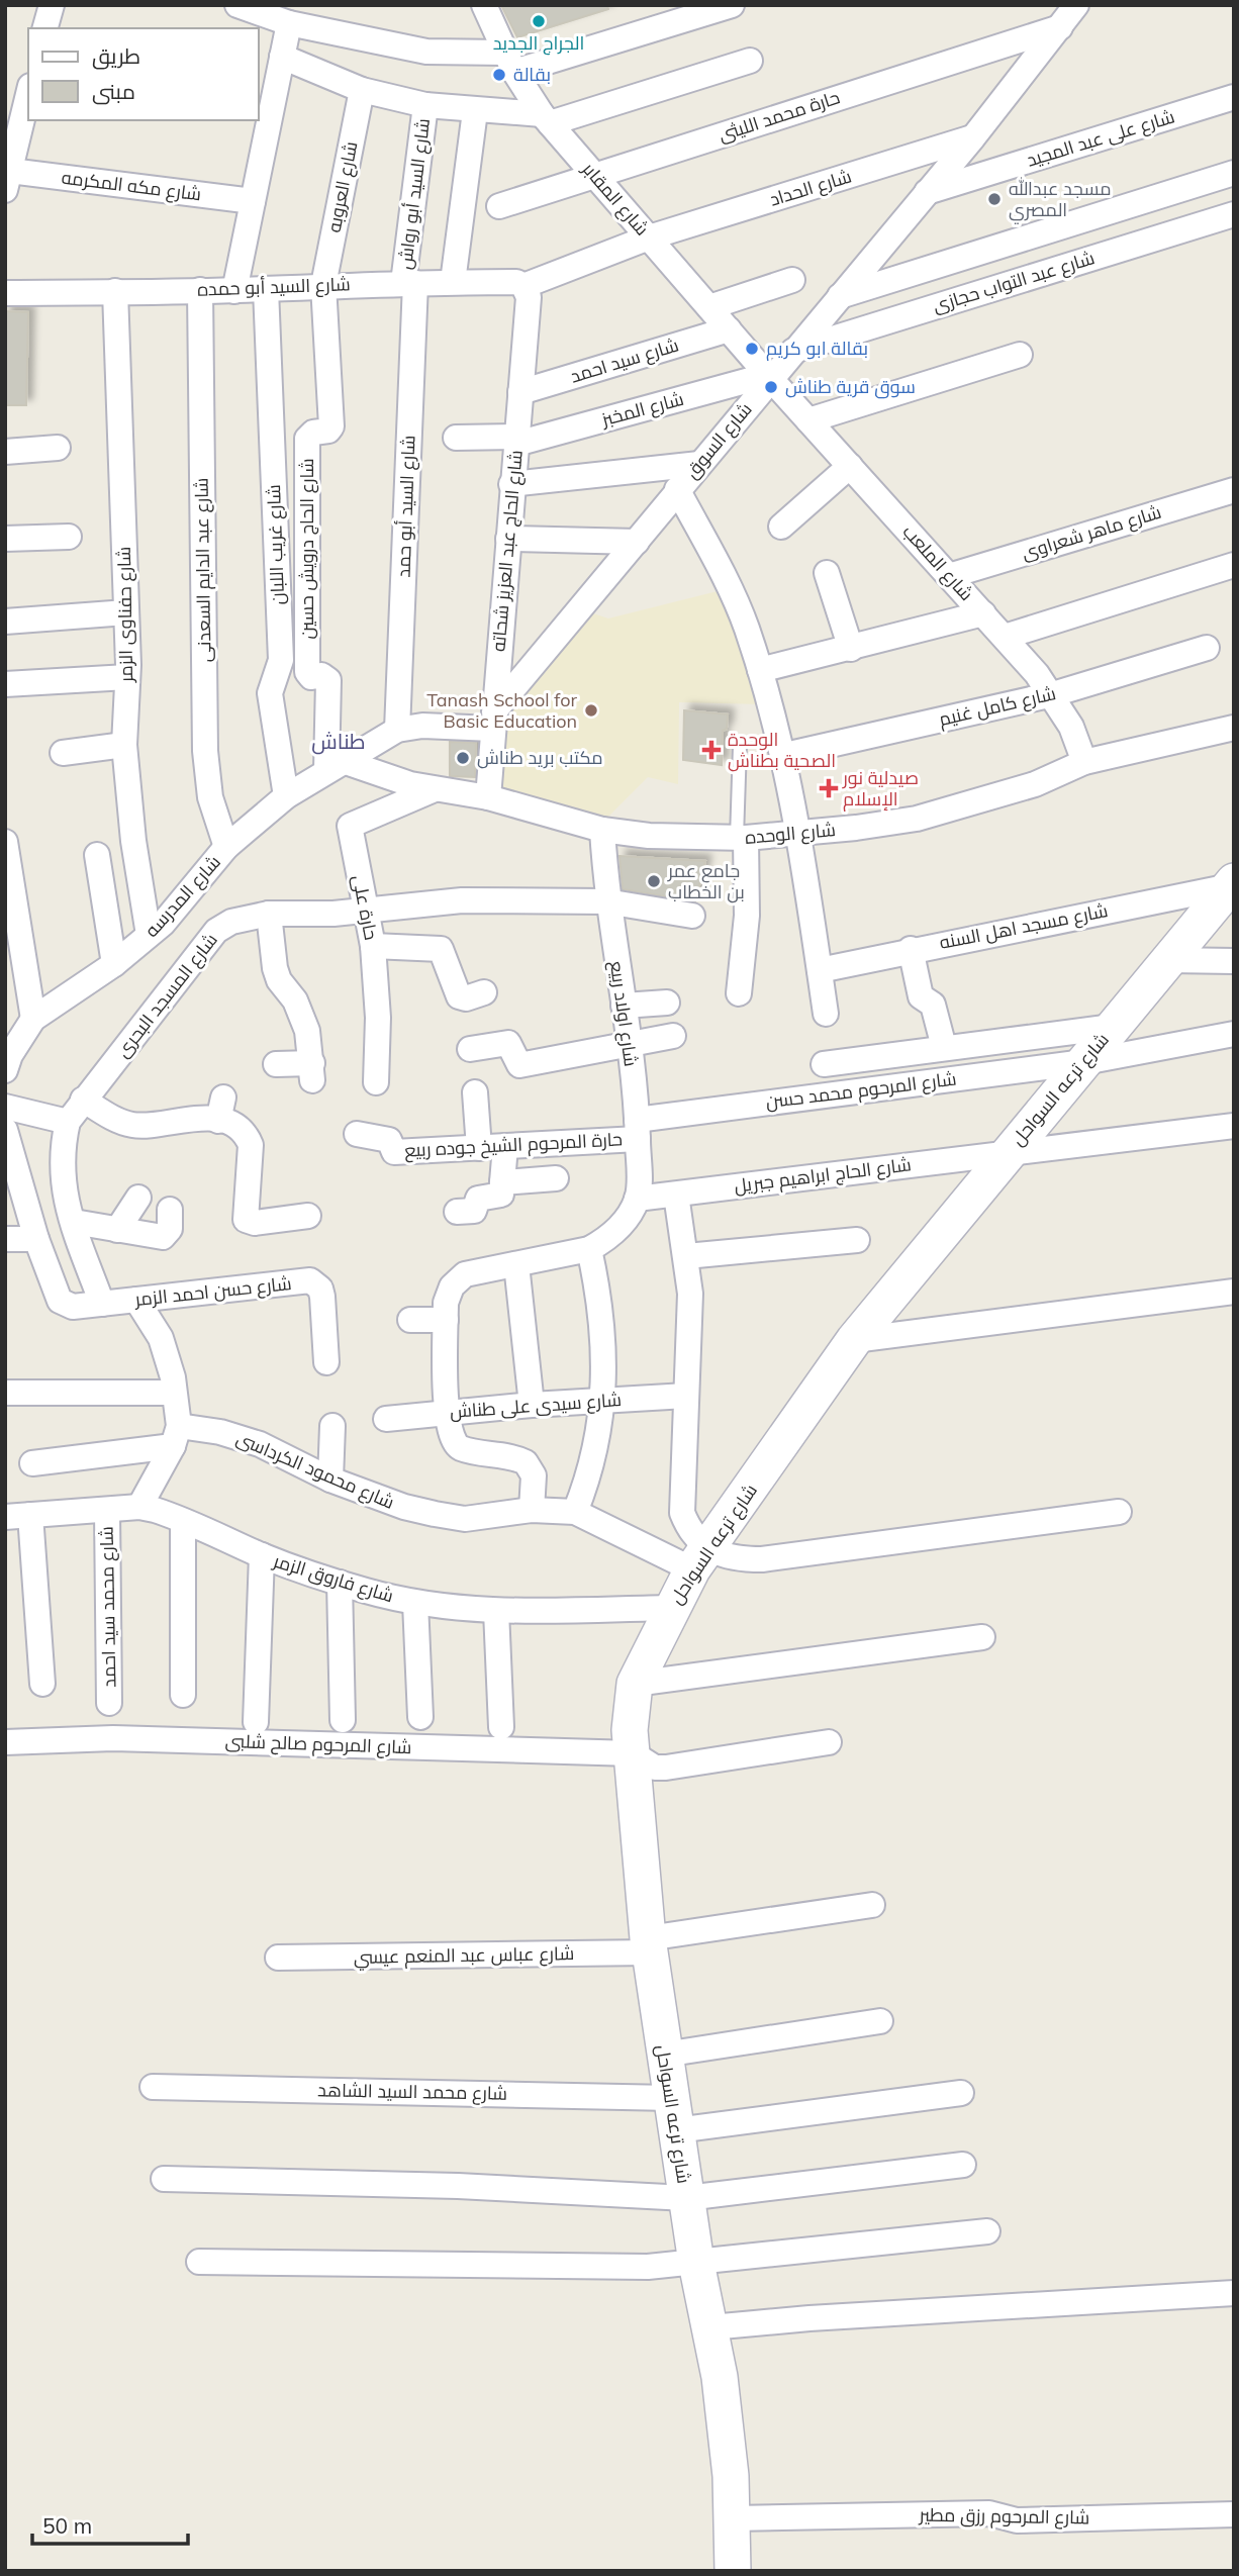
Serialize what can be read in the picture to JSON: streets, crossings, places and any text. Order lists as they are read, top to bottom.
{
  "streets": {
    "main road": ["شارع ترعه السواحل"],
    "street": [
      "حارة محمد الليثى",
      "شارع على عبد المجيد",
      "شارع مكه المكرمه",
      "شارع العروبه",
      "شارع الحداد",
      "شارع السيد أبو رواش",
      "شارع المقابر",
      "شارع عبد التواب حجازى",
      "شارع السيد أبو حمده",
      "شارع سيد احمد",
      "شارع المخبز",
      "شارع السوق",
      "شارع السيد أبو حمد",
      "شارع ماهر شعراوى",
      "شارع غريب اللبان",
      "شارع الحاج درويش حسين",
      "شارع الحاج عبد العزيز شحاته",
      "شارع الملعب",
      "شارع عبد الدايم السعدنى",
      "شارع حفناوى الزمر",
      "شارع كامل غنيم",
      "شارع الوحده",
      "شارع المدرسه",
      "حارة على",
      "شارع مسجد اهل السنه",
      "شارع المسجد البحرى",
      "شارع اولاد ربيع",
      "شارع المرحوم محمد حسن",
      "حارة المرحوم الشيخ جوده ربيع",
      "شارع الحاج ابراهيم جبريل",
      "شارع حسن احمد الزمر",
      "شارع سيدى على طناش",
      "شارع محمود الكرداسى",
      "شارع فاروق الزمر",
      "شارع محمد سيد احمد",
      "شارع المرحوم صالح شلبى",
      "شارع عباس عبد المنعم عيسي",
      "شارع محمد السيد الشاهد",
      "شارع المرحوم رزق مطير"
    ]
  },
  "crossings": [
    ["حارة محمد الليثى", "شارع المقابر"],
    ["حارة محمد الليثى", "شارع السوق"],
    ["شارع على عبد المجيد", "شارع السوق"],
    ["شارع العروبه", "شارع السيد أبو حمده"],
    ["شارع العروبه", "شارع الحاج درويش حسين"],
    ["شارع الحداد", "شارع المقابر"],
    ["شارع الحداد", "شارع السيد أبو حمده"],
    ["شارع الحداد", "شارع السوق"],
    ["شارع الحداد", "شارع الحاج عبد العزيز شحاته"],
    ["شارع السيد أبو رواش", "شارع السيد أبو حمده"],
    ["شارع السيد أبو رواش", "شارع السيد أبو حمد"],
    ["شارع المقابر", "شارع سيد احمد"],
    ["شارع المقابر", "شارع المخبز"],
    ["شارع المقابر", "شارع السوق"],
    ["شارع المقابر", "شارع الملعب"],
    ["شارع عبد التواب حجازى", "شارع السوق"],
    ["شارع السيد أبو حمده", "شارع السيد أبو حمد"],
    ["شارع السيد أبو حمده", "شارع غريب اللبان"],
    ["شارع السيد أبو حمده", "شارع الحاج درويش حسين"],
    ["شارع السيد أبو حمده", "شارع الحاج عبد العزيز شحاته"],
    ["شارع السيد أبو حمده", "شارع عبد الدايم السعدنى"],
    ["شارع السيد أبو حمده", "شارع حفناوى الزمر"],
    ["شارع سيد احمد", "شارع الحاج عبد العزيز شحاته"],
    ["شارع المخبز", "شارع السوق"],
    ["شارع المخبز", "شارع الحاج عبد العزيز شحاته"],
    ["شارع المخبز", "شارع الملعب"],
    ["شارع السوق", "شارع الحاج عبد العزيز شحاته"],
    ["شارع السوق", "شارع الملعب"],
    ["شارع السيد أبو حمد", "شارع المدرسه"],
    ["شارع ماهر شعراوى", "شارع الملعب"],
    ["شارع غريب اللبان", "شارع المدرسه"],
    ["شارع الحاج درويش حسين", "شارع الوحده"],
    ["شارع الحاج درويش حسين", "شارع المدرسه"],
    ["شارع الحاج عبد العزيز شحاته", "شارع الوحده"],
    ["شارع الملعب", "شارع كامل غنيم"],
    ["شارع الملعب", "شارع الوحده"],
    ["شارع عبد الدايم السعدنى", "شارع المدرسه"],
    ["شارع حفناوى الزمر", "شارع المدرسه"],
    ["شارع الوحده", "شارع المدرسه"],
    ["شارع الوحده", "حارة على"],
    ["شارع الوحده", "شارع اولاد ربيع"],
    ["حارة على", "شارع المسجد البحرى"],
    ["شارع مسجد اهل السنه", "شارع ترعه السواحل"],
    ["شارع المسجد البحرى", "شارع اولاد ربيع"],
    ["شارع المسجد البحرى", "شارع حسن احمد الزمر"],
    ["شارع اولاد ربيع", "شارع المرحوم محمد حسن"],
    ["شارع اولاد ربيع", "حارة المرحوم الشيخ جوده ربيع"],
    ["شارع اولاد ربيع", "شارع الحاج ابراهيم جبريل"],
    ["شارع ترعه السواحل", "شارع المرحوم محمد حسن"],
    ["شارع ترعه السواحل", "شارع الحاج ابراهيم جبريل"],
    ["شارع ترعه السواحل", "شارع محمود الكرداسى"],
    ["شارع ترعه السواحل", "شارع فاروق الزمر"],
    ["شارع ترعه السواحل", "شارع المرحوم صالح شلبى"],
    ["شارع ترعه السواحل", "شارع عباس عبد المنعم عيسي"],
    ["شارع ترعه السواحل", "شارع محمد السيد الشاهد"],
    ["شارع ترعه السواحل", "شارع المرحوم رزق مطير"],
    ["شارع المرحوم محمد حسن", "حارة المرحوم الشيخ جوده ربيع"],
    ["شارع فاروق الزمر", "شارع محمد سيد احمد"]
  ],
  "districts": ["طناش"],
  "places": {
    "other": [
      "الجراج الجديد",
      "بقالة",
      "مسجد عبدالله المصري",
      "بقالة ابو كريم",
      "سوق قرية طناش",
      "Tanash School for Basic Education",
      "مكتب بريد طناش",
      "جامع عمر بن الخطاب"
    ],
    "health": ["الوحدة الصحية بطناش", "صيدلية نور الإسلام"]
  },
  "legend": ["طريق", "مبنى"],
  "scale_bar": "50 m"
}
